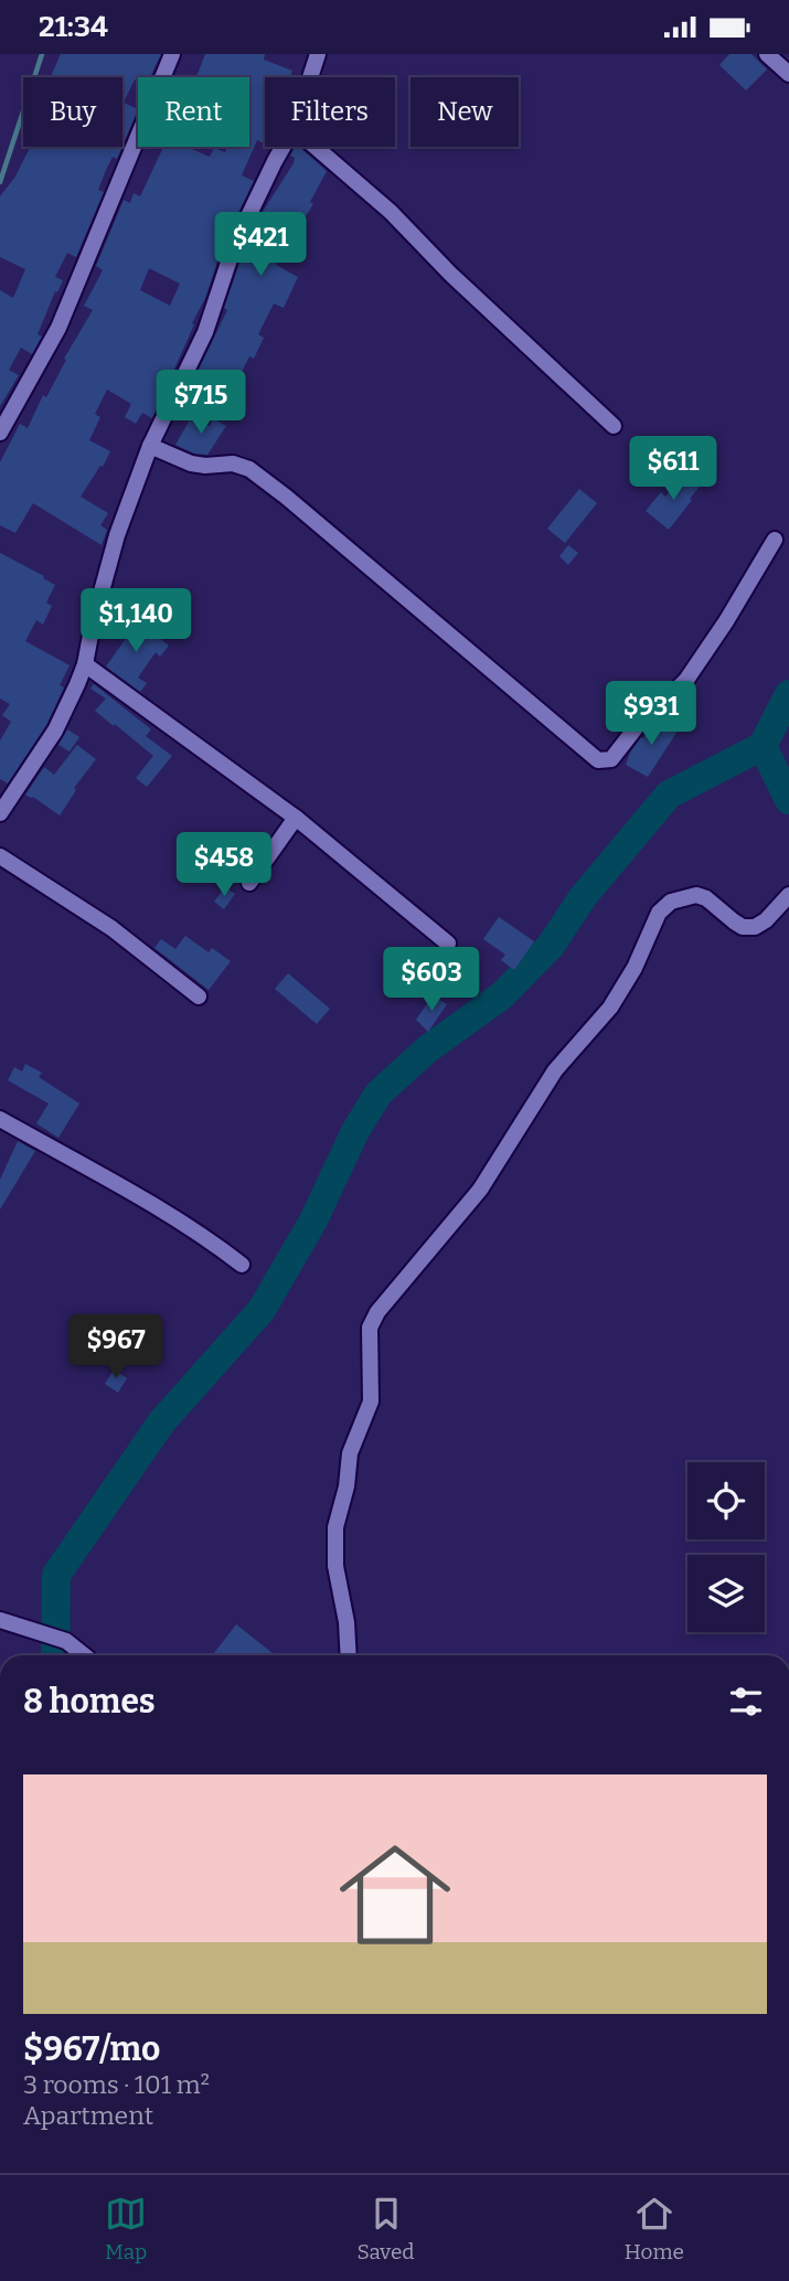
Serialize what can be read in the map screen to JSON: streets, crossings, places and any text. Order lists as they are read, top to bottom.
{
  "page": {
    "status": "21:34",
    "chip": [
      "Buy",
      "Rent",
      "Filters",
      "New"
    ],
    "price": [
      "$421",
      "$715",
      "$611",
      "$1,140",
      "$931",
      "$458",
      "$603",
      "$967"
    ],
    "heading": "8 homes",
    "list": [
      {
        "name": "$967/mo",
        "note": "3 rooms · 101 m² · Apartment"
      }
    ],
    "tabs": ["Map", "Saved", "Home"]
  }
}
